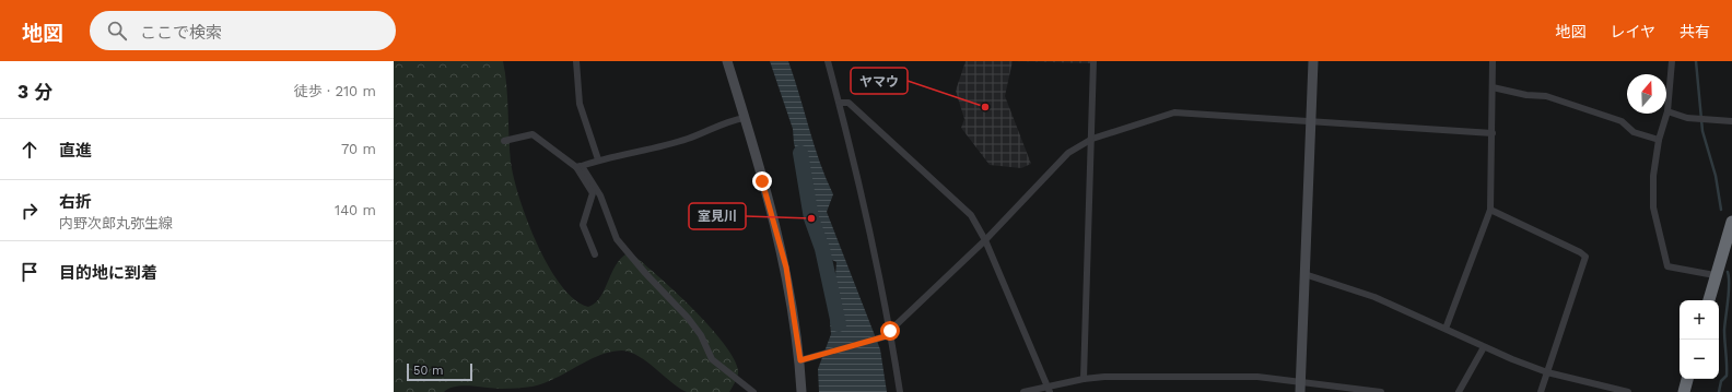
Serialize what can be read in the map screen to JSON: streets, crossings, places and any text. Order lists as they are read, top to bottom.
{
  "places": ["ヤマウ", "室見川"],
  "scale_bar": "50 m",
  "north": "top",
  "page": {
    "header": "地図",
    "search": "ここで検索",
    "nav": ["地図", "レイヤ", "共有"],
    "heading": ["3 分", "徒歩 · 210 m"],
    "list": [
      ["直進", "70 m"],
      ["右折", "内野次郎丸弥生線", "140 m"],
      "目的地に到着"
    ],
    "map_buttons": ["+", "−"],
    "scale": "50 m"
  }
}
